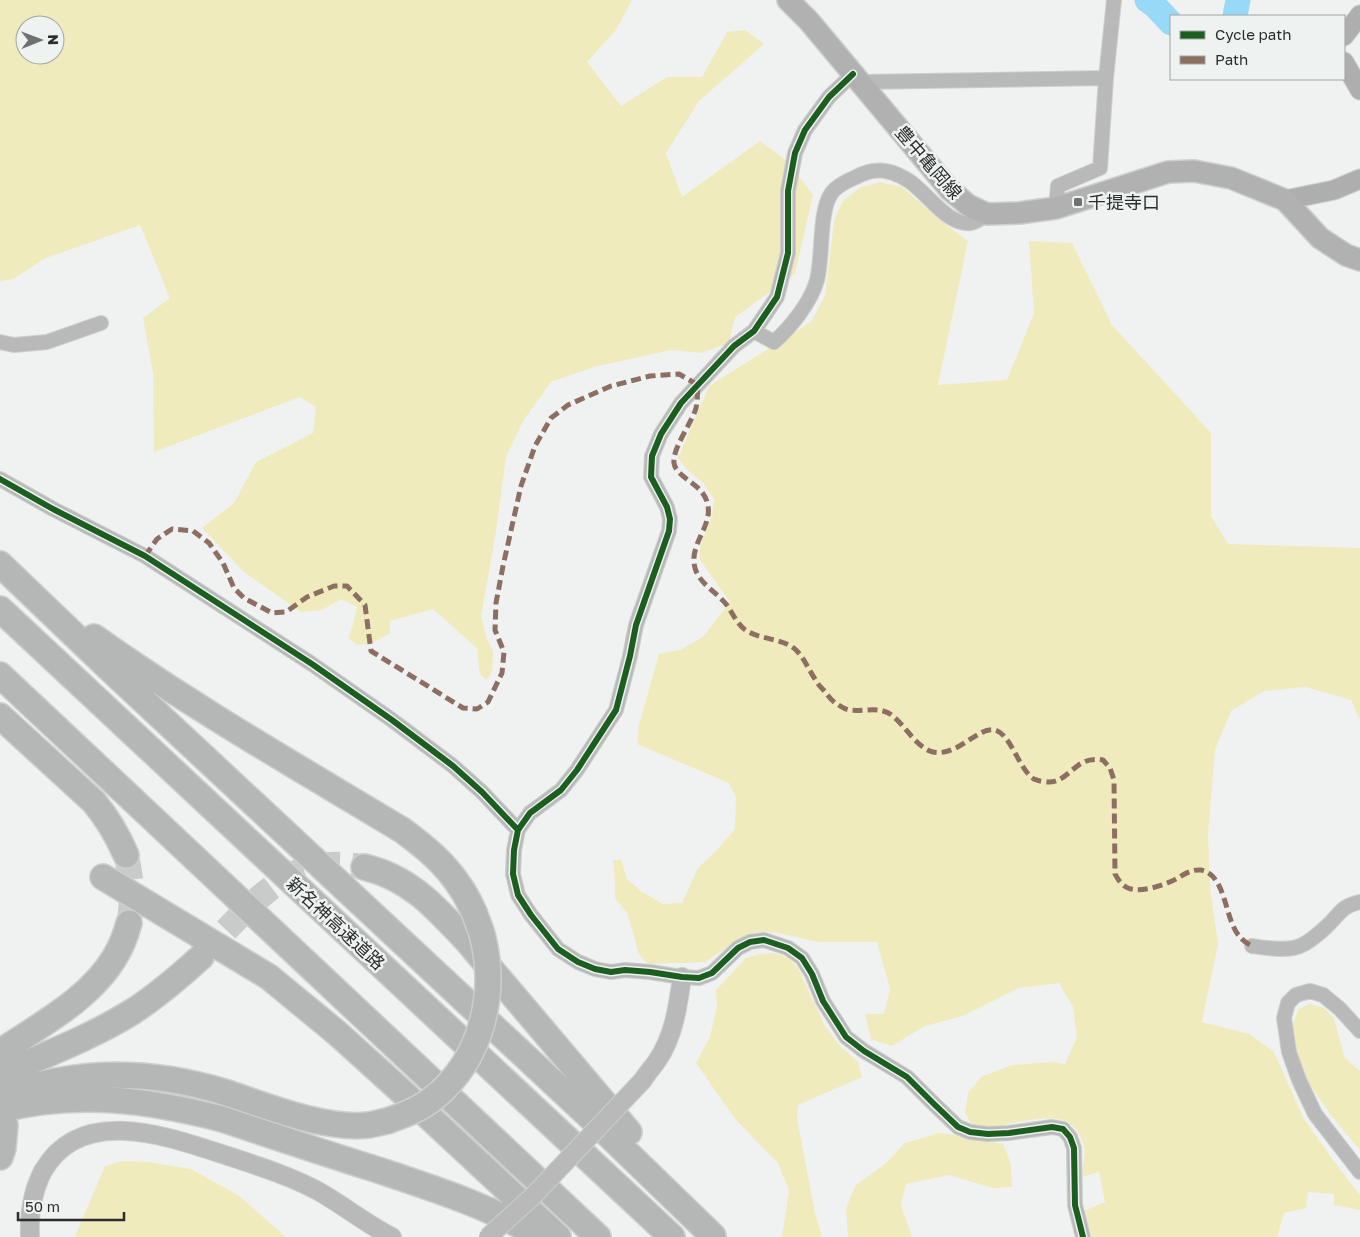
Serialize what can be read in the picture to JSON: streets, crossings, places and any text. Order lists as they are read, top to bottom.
{
  "streets": {
    "highway": ["新名神高速道路"],
    "main road": ["豊中亀岡線"]
  },
  "places": {
    "transit": ["千提寺口"]
  },
  "legend": ["Cycle path", "Path"],
  "scale_bar": "50 m",
  "north": "right"
}
